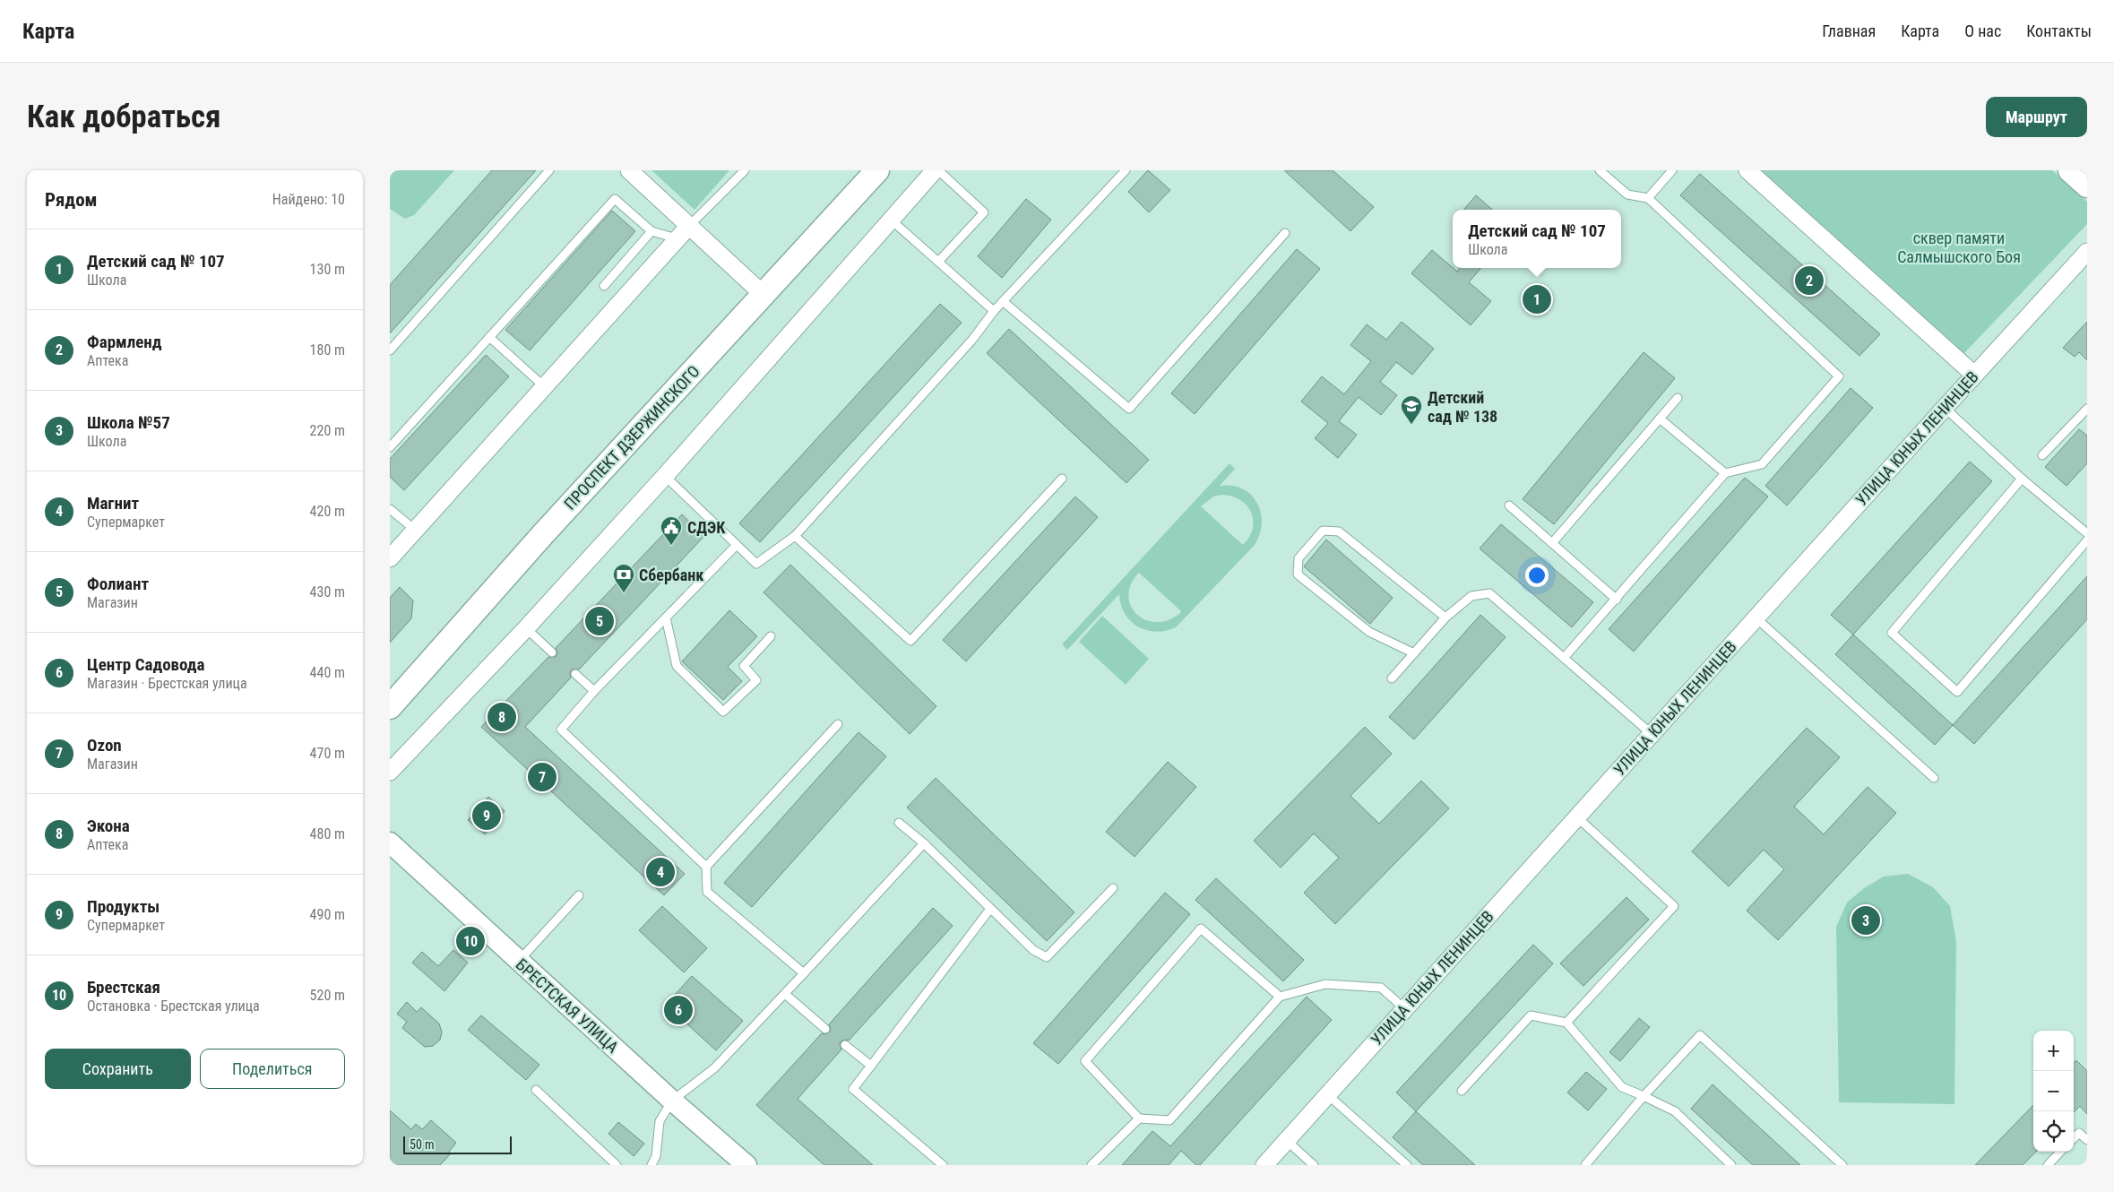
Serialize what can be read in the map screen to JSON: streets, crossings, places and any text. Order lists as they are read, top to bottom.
{
  "streets": {
    "main road": ["ПРОСПЕКТ ДЗЕРЖИНСКОГО"],
    "street": ["УЛИЦА ЮНЫХ ЛЕНИНЦЕВ", "БРЕСТСКАЯ УЛИЦА"]
  },
  "parks": ["сквер памяти Салмышского Боя"],
  "places": {
    "school or university": ["Детский сад № 138"],
    "public building": ["СДЭК"],
    "bank": ["Сбербанк"]
  },
  "scale_bar": "50 m",
  "page": {
    "header": "Карта",
    "nav": [
      "Главная",
      "Карта",
      "О нас",
      "Контакты"
    ],
    "buttons": [
      "Маршрут",
      ["Сохранить", "Поделиться"]
    ],
    "title": "Как добраться",
    "heading": ["Рядом", "Найдено: 10"],
    "popup": ["Детский сад № 107", "Школа"],
    "list": [
      {
        "mark": "1",
        "name": "Детский сад № 107",
        "note": "Школа",
        "value": "130 m"
      },
      {
        "mark": "2",
        "name": "Фармленд",
        "note": "Аптека",
        "value": "180 m"
      },
      {
        "mark": "3",
        "name": "Школа №57",
        "note": "Школа",
        "value": "220 m"
      },
      {
        "mark": "4",
        "name": "Магнит",
        "note": "Супермаркет",
        "value": "420 m"
      },
      {
        "mark": "5",
        "name": "Фолиант",
        "note": "Магазин",
        "value": "430 m"
      },
      {
        "mark": "6",
        "name": "Центр Садовода",
        "note": "Магазин · Брестская улица",
        "value": "440 m"
      },
      {
        "mark": "7",
        "name": "Ozon",
        "note": "Магазин",
        "value": "470 m"
      },
      {
        "mark": "8",
        "name": "Экона",
        "note": "Аптека",
        "value": "480 m"
      },
      {
        "mark": "9",
        "name": "Продукты",
        "note": "Супермаркет",
        "value": "490 m"
      },
      {
        "mark": "10",
        "name": "Брестская",
        "note": "Остановка · Брестская улица",
        "value": "520 m"
      }
    ],
    "pins": [
      "2",
      "1",
      "5",
      "8",
      "7",
      "9",
      "4",
      "3",
      "10",
      "6"
    ],
    "map_buttons": ["+", "−"],
    "scale": "50 m"
  }
}
